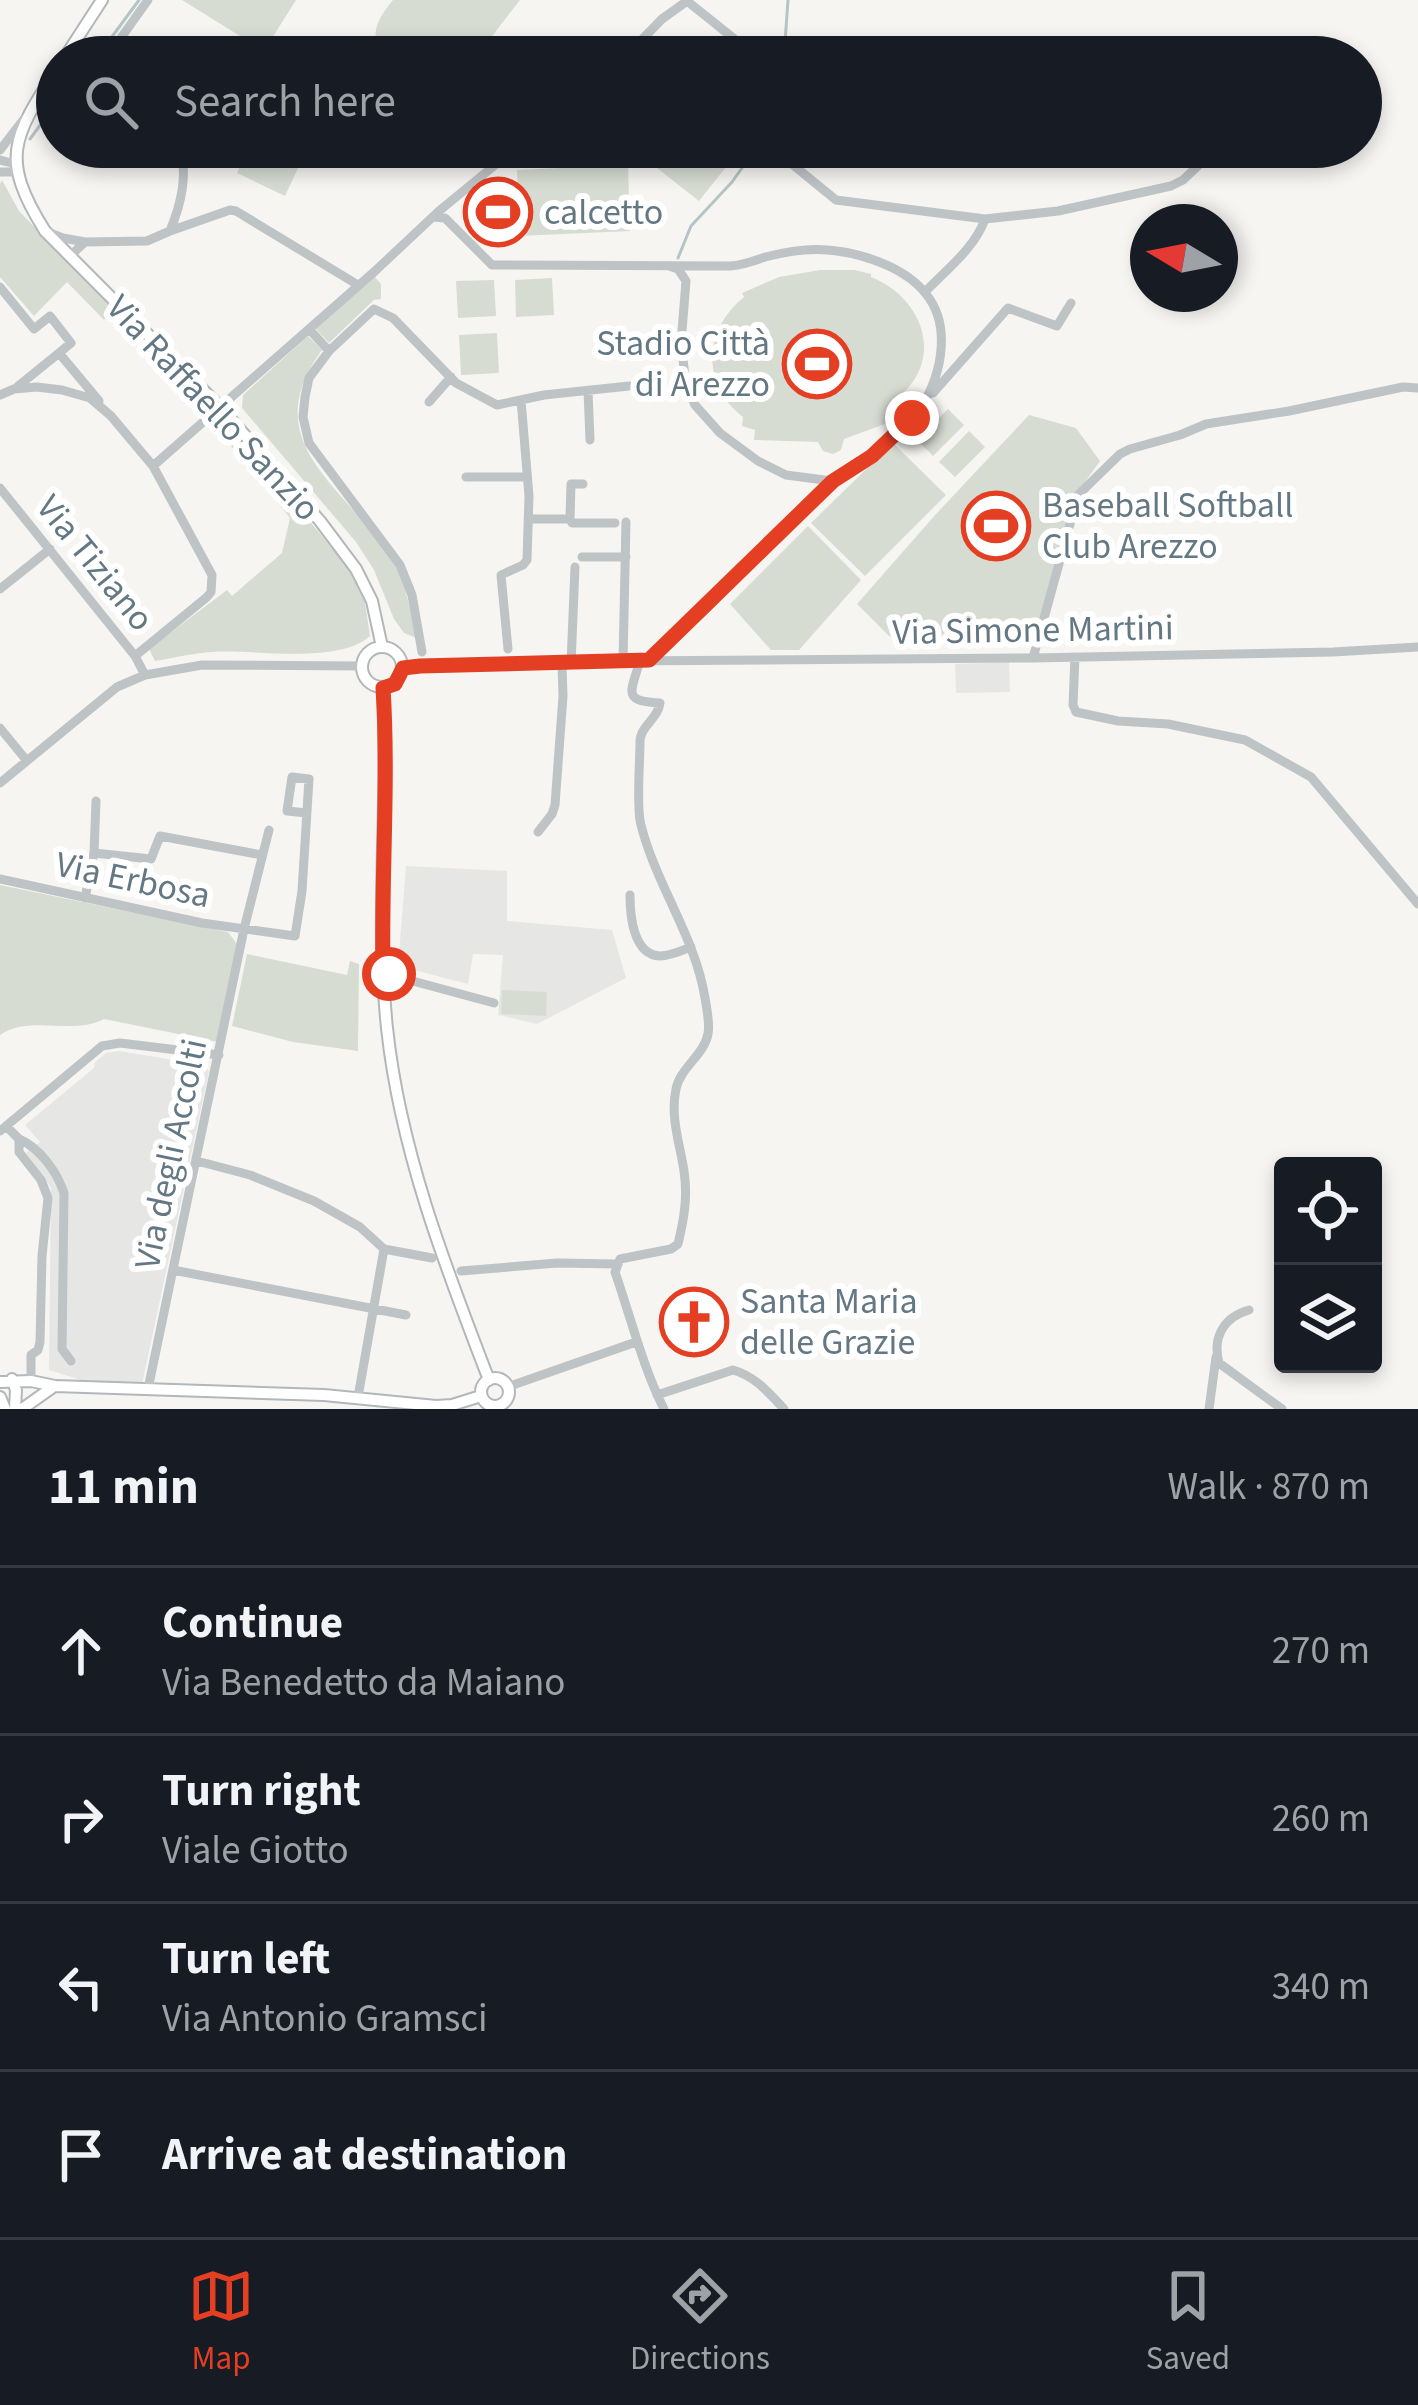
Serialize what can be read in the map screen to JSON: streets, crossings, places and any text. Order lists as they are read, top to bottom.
{
  "streets": {
    "main road": ["Via Raffaello Sanzio"],
    "street": [
      "Via Tiziano",
      "Via Simone Martini",
      "Via Erbosa",
      "Via degli Accolti"
    ]
  },
  "crossings": [
    ["Via Raffaello Sanzio", "Via Simone Martini"],
    ["Via Erbosa", "Via degli Accolti"]
  ],
  "places": {
    "sports": ["calcetto", "Stadio Città di Arezzo", "Baseball Softball Club Arezzo"],
    "church": ["Santa Maria delle Grazie"]
  },
  "north": "left",
  "page": {
    "search": "Search here",
    "heading": ["11 min", "Walk · 870 m"],
    "list": [
      ["Continue", "Via Benedetto da Maiano", "270 m"],
      ["Turn right", "Viale Giotto", "260 m"],
      ["Turn left", "Via Antonio Gramsci", "340 m"],
      "Arrive at destination"
    ],
    "nav": ["Map", "Directions", "Saved"]
  }
}
